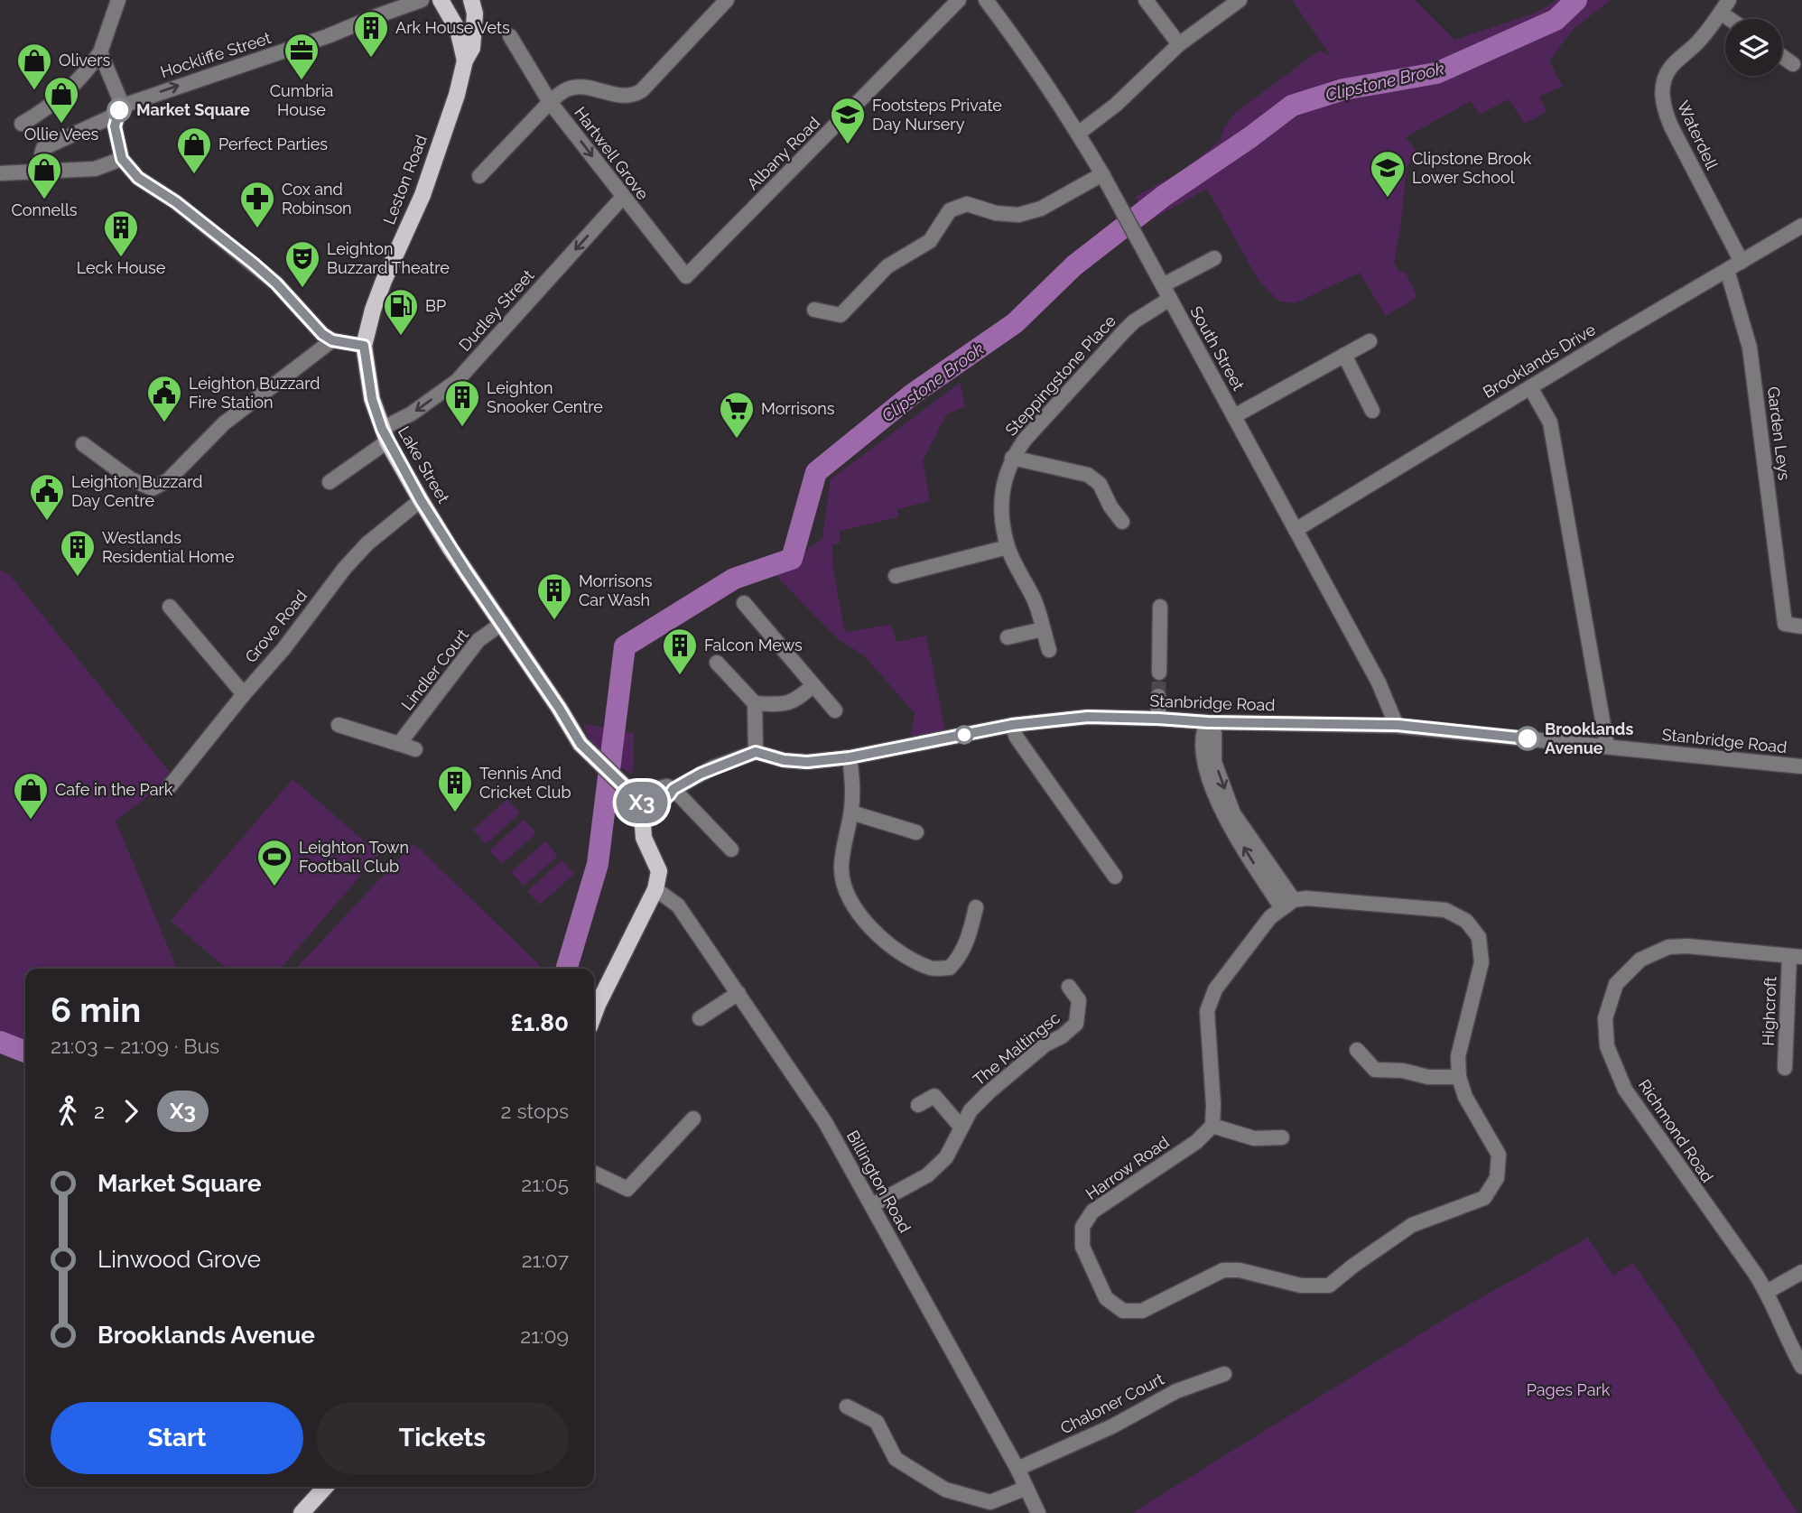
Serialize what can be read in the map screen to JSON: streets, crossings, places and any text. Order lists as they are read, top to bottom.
{
  "streets": {
    "main road": ["Leston Road", "Lake Street"],
    "street": [
      "Hockliffe Street",
      "Waterdell",
      "Hartwell Grove",
      "Albany Road",
      "Dudley Street",
      "South Street",
      "Brooklands Drive",
      "Steppingstone Place",
      "Garden Leys",
      "Grove Road",
      "Lindler Court",
      "Stanbridge Road",
      "Highcroft",
      "The Maltingsc",
      "Richmond Road",
      "Harrow Road",
      "Billington Road",
      "Chaloner Court"
    ]
  },
  "crossings": [
    ["Waterdell", "Brooklands Drive"],
    ["Hartwell Grove", "Albany Road"],
    ["Hartwell Grove", "Dudley Street"],
    ["Leston Road", "Lake Street"],
    ["Dudley Street", "Lake Street"],
    ["South Street", "Brooklands Drive"],
    ["South Street", "Steppingstone Place"],
    ["South Street", "Stanbridge Road"],
    ["Brooklands Drive", "Garden Leys"],
    ["Lake Street", "Grove Road"],
    ["Lake Street", "Lindler Court"],
    ["Highcroft", "Richmond Road"],
    ["The Maltingsc", "Billington Road"],
    ["Billington Road", "Chaloner Court"]
  ],
  "one_way": ["Hockliffe Street", "Hartwell Grove", "Dudley Street"],
  "water": ["Clipstone Brook"],
  "parks": ["Pages Park"],
  "places": {
    "building": [
      "Ark House Vets",
      "Leck House",
      "Leighton Snooker Centre",
      "Westlands Residential Home",
      "Morrisons Car Wash",
      "Falcon Mews",
      "Tennis And Cricket Club"
    ],
    "office": ["Cumbria House"],
    "shop": [
      "Olivers",
      "Ollie Vees",
      "Perfect Parties",
      "Connells",
      "Cafe in the Park"
    ],
    "other": ["Market Square", "Brooklands Avenue"],
    "school or university": ["Footsteps Private Day Nursery", "Clipstone Brook Lower School"],
    "pharmacy": ["Cox and Robinson"],
    "theatre": ["Leighton Buzzard Theatre"],
    "fuel station": ["BP"],
    "public building": ["Leighton Buzzard Fire Station", "Leighton Buzzard Day Centre"],
    "supermarket": ["Morrisons"],
    "sports": ["Leighton Town Football Club"]
  },
  "lines": ["bus line X3"],
  "page": {
    "on_map": "X3",
    "heading": ["6 min", "21:03 – 21:09 · Bus", "£1.80"],
    "legs": ["2", "X3", "2 stops"],
    "list": [
      {
        "name": "Market Square",
        "value": "21:05"
      },
      {
        "name": "Linwood Grove",
        "value": "21:07"
      },
      {
        "name": "Brooklands Avenue",
        "value": "21:09"
      }
    ],
    "buttons": ["Start", "Tickets"]
  }
}
